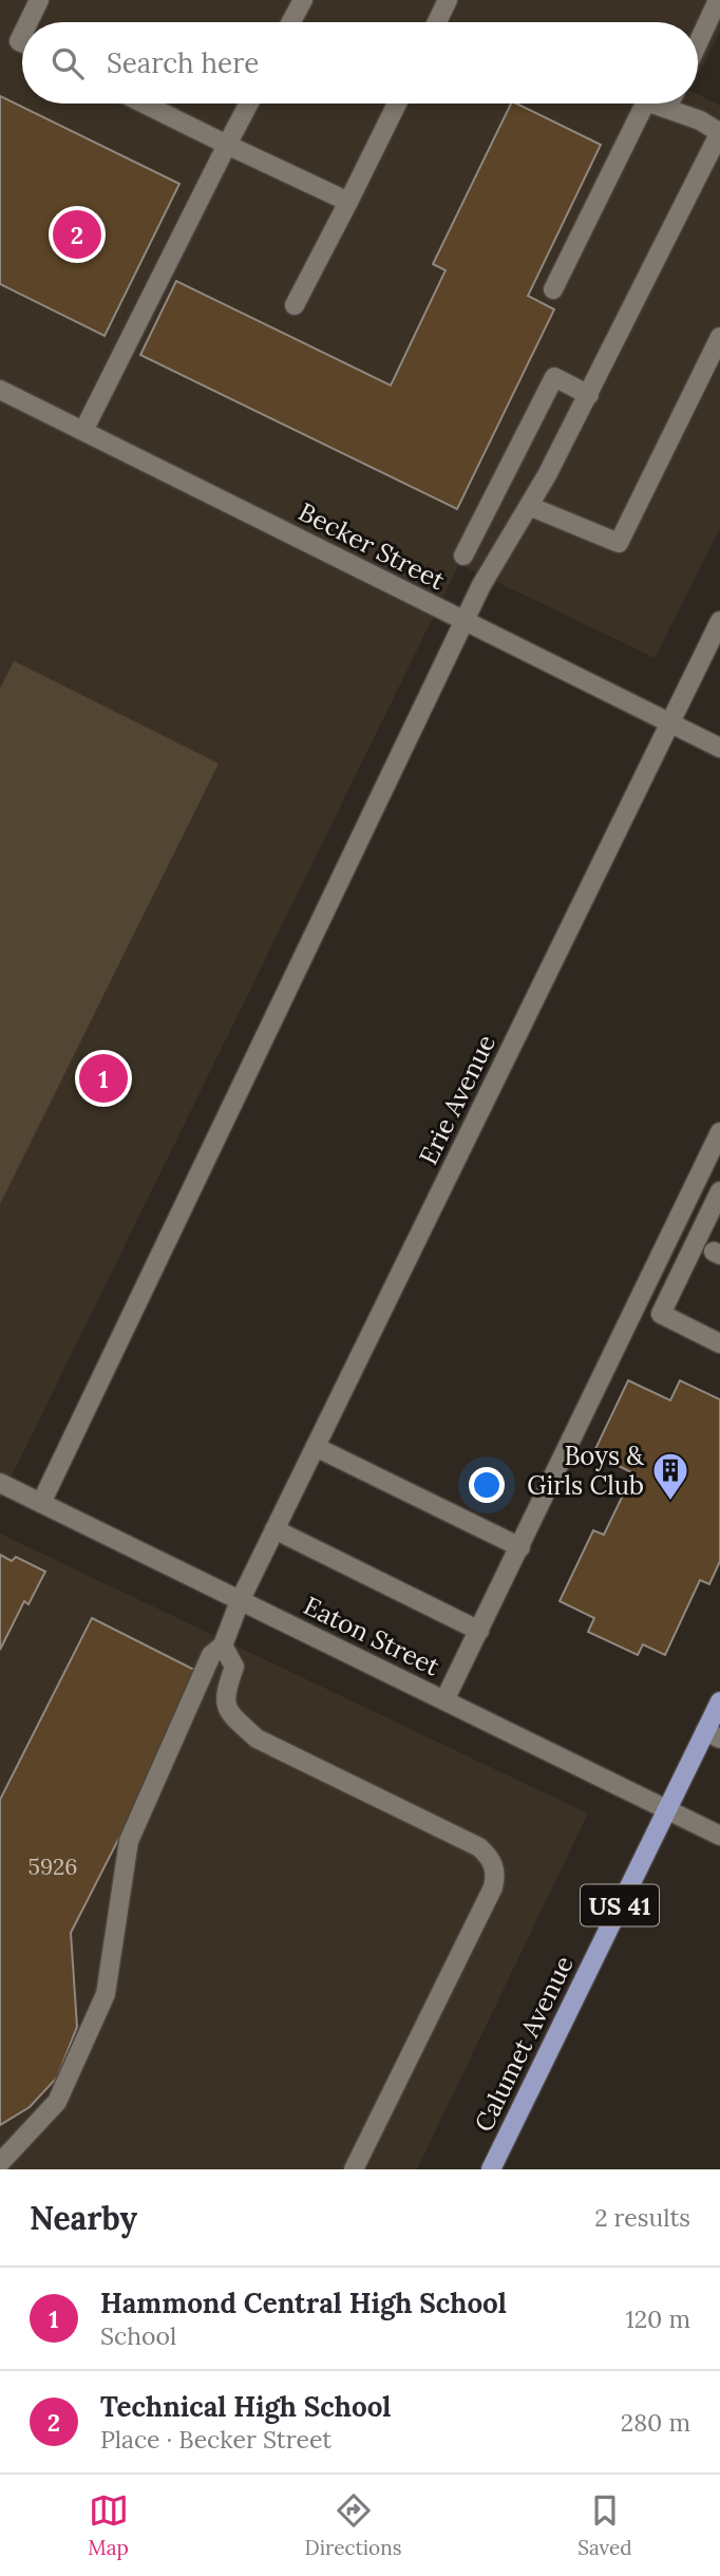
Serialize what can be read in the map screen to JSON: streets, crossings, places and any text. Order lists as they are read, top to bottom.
{
  "streets": {
    "main road": ["US 41", "Calumet Avenue"],
    "street": ["Becker Street", "Erie Avenue", "Eaton Street"]
  },
  "crossings": [
    ["Becker Street", "Erie Avenue"],
    ["Erie Avenue", "Eaton Street"],
    ["Eaton Street", "Calumet Avenue"]
  ],
  "places": {
    "building": ["Boys & Girls Club"]
  },
  "house_numbers": ["5926"],
  "page": {
    "search": "Search here",
    "pins": ["2", "1"],
    "heading": ["Nearby", "2 results"],
    "list": [
      {
        "mark": "1",
        "name": "Hammond Central High School",
        "note": "School",
        "value": "120 m"
      },
      {
        "mark": "2",
        "name": "Technical High School",
        "note": "Place · Becker Street",
        "value": "280 m"
      }
    ],
    "nav": ["Map", "Directions", "Saved"]
  }
}
